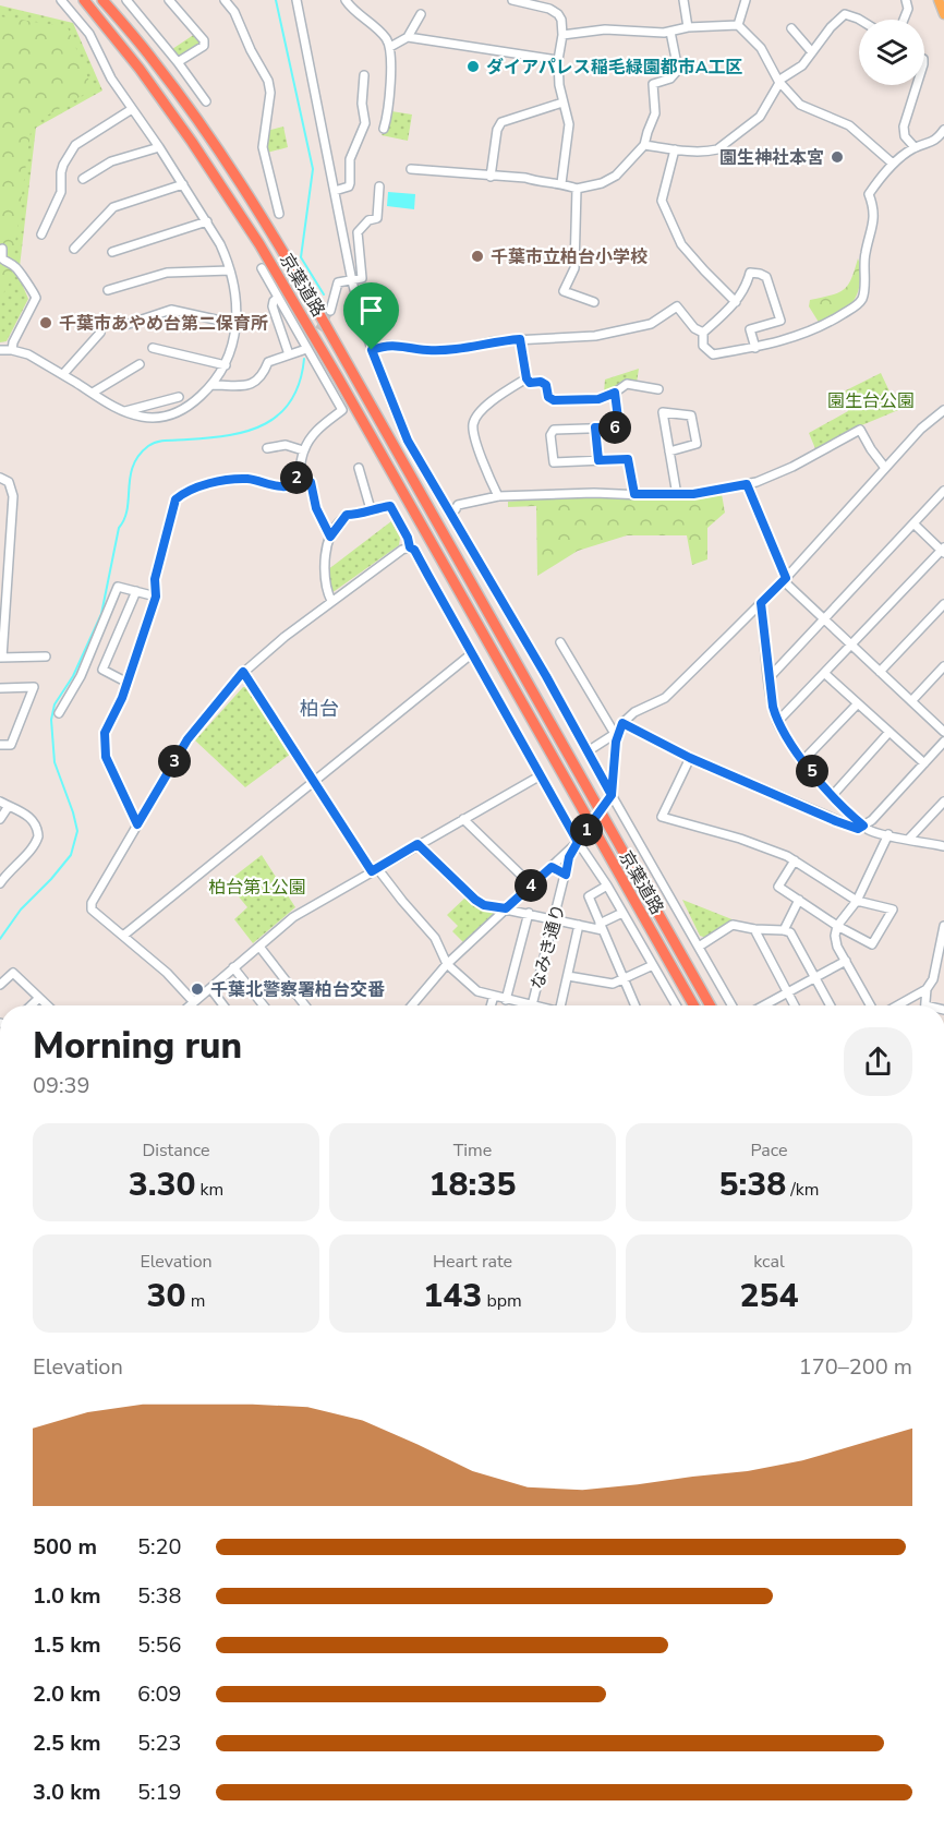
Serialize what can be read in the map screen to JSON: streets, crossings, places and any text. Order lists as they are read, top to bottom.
{
  "streets": {
    "highway": ["京葉道路"],
    "street": ["なみき通り"]
  },
  "districts": ["柏台"],
  "parks": ["園生台公園", "柏台第1公園"],
  "places": [
    "ダイアパレス稲毛緑園都市A工区",
    "園生神社本宮",
    "千葉市立柏台小学校",
    "千葉市あやめ台第二保育所",
    "千葉北警察署柏台交番"
  ],
  "page": {
    "pins": [
      "6",
      "2",
      "3",
      "5",
      "1",
      "4"
    ],
    "heading": ["Morning run", "09:39"],
    "stats": [
      ["Distance", "3.30 km"],
      ["Time", "18:35"],
      ["Pace", "5:38 /km"],
      ["Elevation", "30 m"],
      ["Heart rate", "143 bpm"],
      ["kcal", "254"]
    ],
    "chart": ["Elevation", "170–200 m"],
    "list": [
      {
        "name": "500 m",
        "note": "5:20"
      },
      {
        "name": "1.0 km",
        "note": "5:38"
      },
      {
        "name": "1.5 km",
        "note": "5:56"
      },
      {
        "name": "2.0 km",
        "note": "6:09"
      },
      {
        "name": "2.5 km",
        "note": "5:23"
      },
      {
        "name": "3.0 km",
        "note": "5:19"
      }
    ]
  }
}
